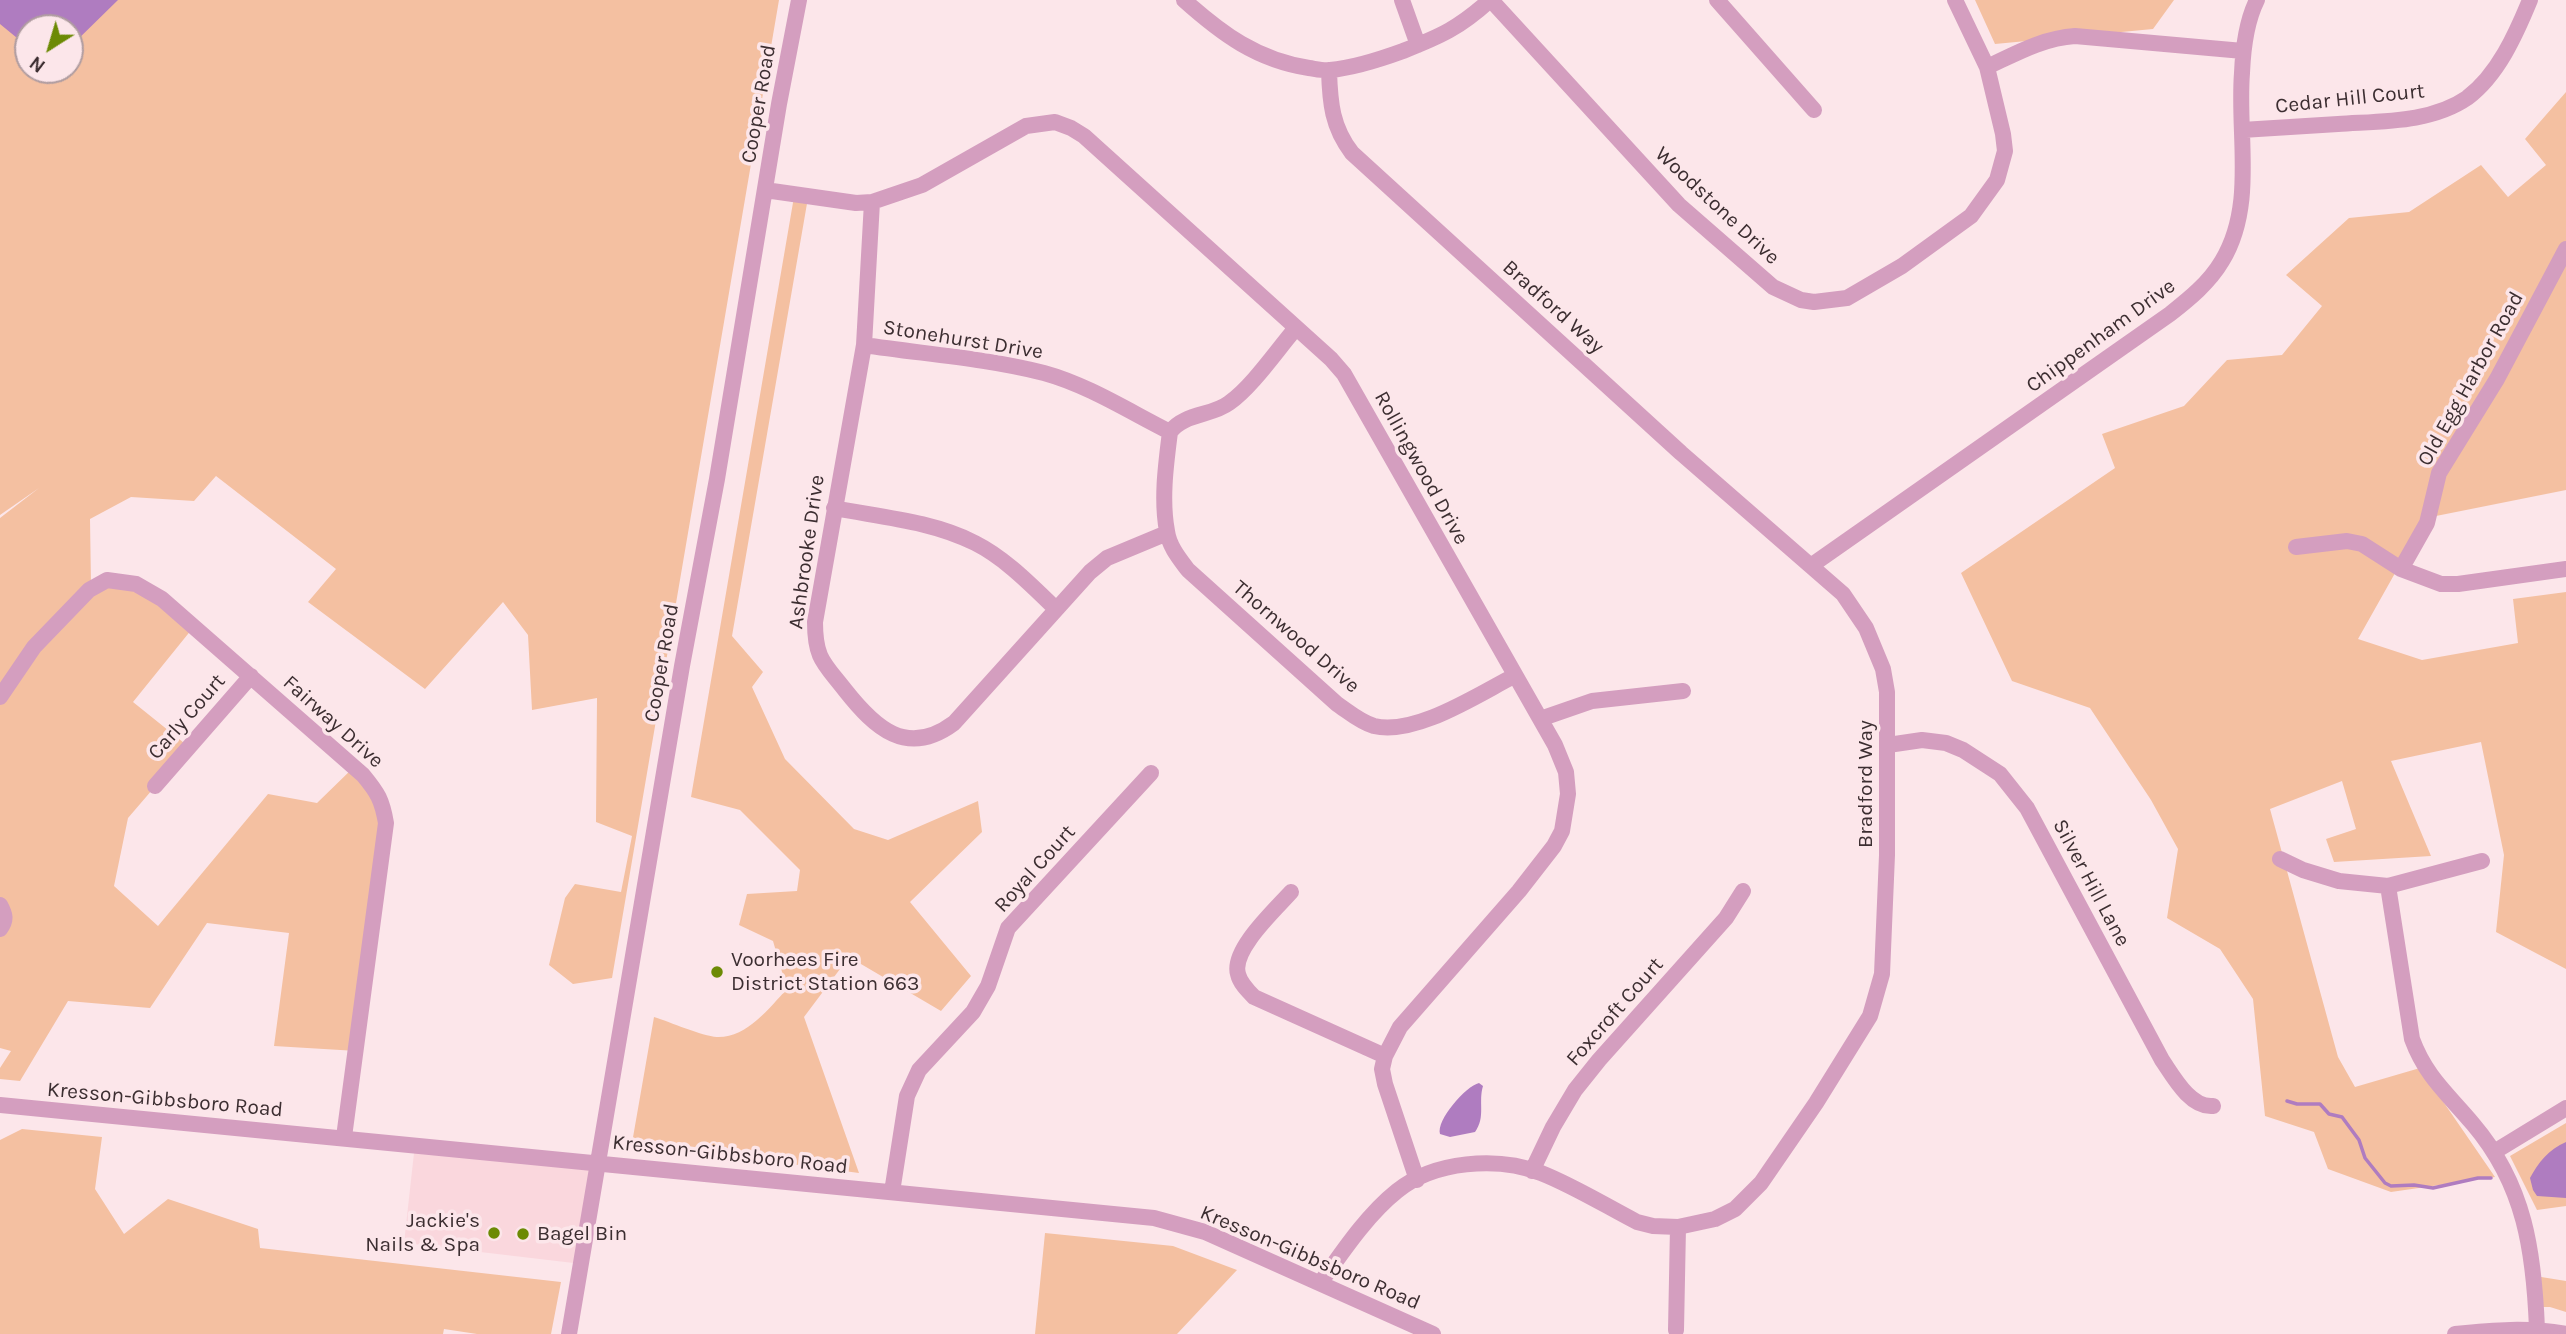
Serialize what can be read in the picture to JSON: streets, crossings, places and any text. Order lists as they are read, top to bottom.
{
  "streets": {
    "street": [
      "Cedar Hill Court",
      "Cooper Road",
      "Woodstone Drive",
      "Bradford Way",
      "Chippenham Drive",
      "Stonehurst Drive",
      "Old Egg Harbor Road",
      "Rollingwood Drive",
      "Ashbrooke Drive",
      "Thornwood Drive",
      "Carly Court",
      "Fairway Drive",
      "Royal Court",
      "Silver Hill Lane",
      "Foxcroft Court",
      "Kresson-Gibbsboro Road"
    ]
  },
  "crossings": [
    ["Cedar Hill Court", "Chippenham Drive"],
    ["Cooper Road", "Rollingwood Drive"],
    ["Cooper Road", "Kresson-Gibbsboro Road"],
    ["Bradford Way", "Chippenham Drive"],
    ["Bradford Way", "Silver Hill Lane"],
    ["Bradford Way", "Foxcroft Court"],
    ["Bradford Way", "Kresson-Gibbsboro Road"],
    ["Stonehurst Drive", "Ashbrooke Drive"],
    ["Stonehurst Drive", "Thornwood Drive"],
    ["Rollingwood Drive", "Ashbrooke Drive"],
    ["Rollingwood Drive", "Thornwood Drive"],
    ["Ashbrooke Drive", "Thornwood Drive"],
    ["Carly Court", "Fairway Drive"],
    ["Fairway Drive", "Kresson-Gibbsboro Road"],
    ["Royal Court", "Kresson-Gibbsboro Road"]
  ],
  "places": ["Voorhees Fire District Station 663", "Jackie's Nails & Spa", "Bagel Bin"],
  "north": "bottom left"
}
